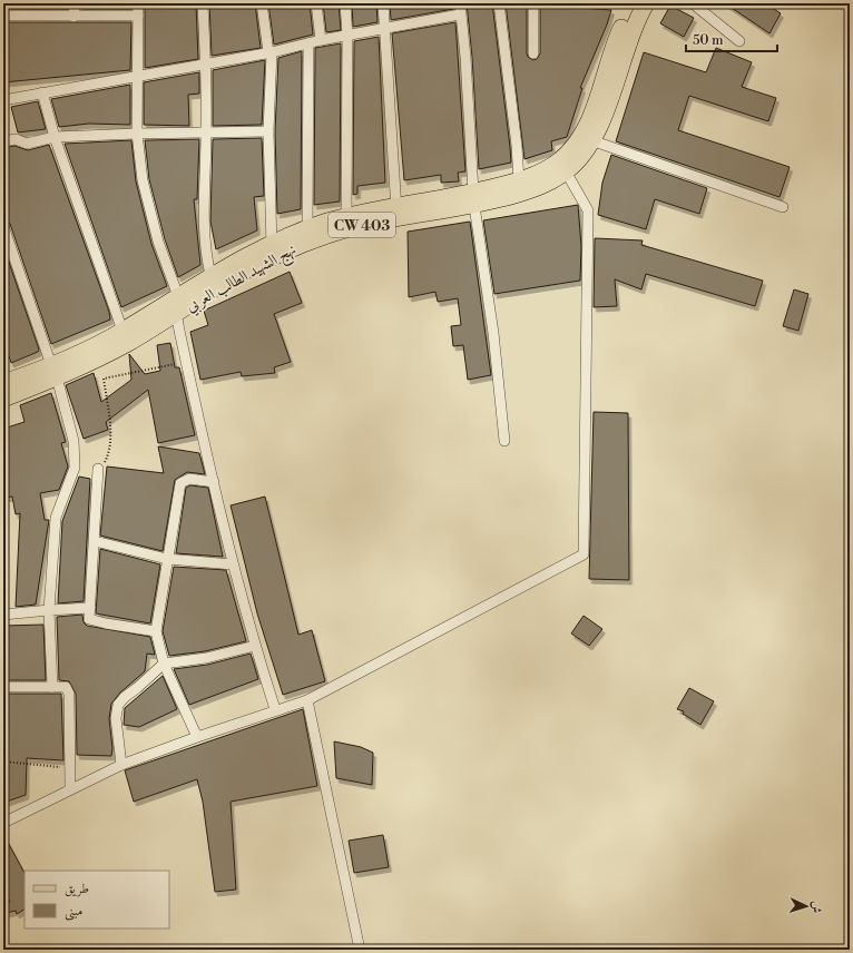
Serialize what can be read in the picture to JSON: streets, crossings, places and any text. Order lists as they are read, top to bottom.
{
  "streets": {
    "main road": ["CW 403", "نهج الشهيد الطالب العربي"]
  },
  "legend": ["طريق", "مبنى"],
  "scale_bar": "50 m",
  "north": "right"
}
